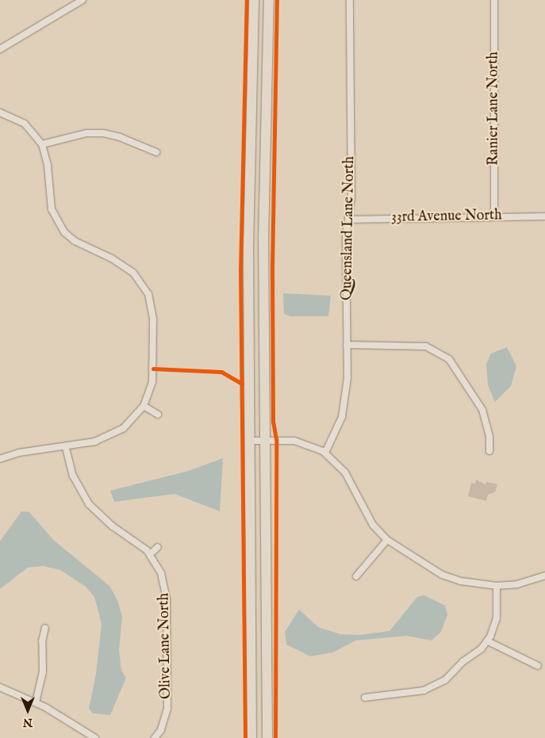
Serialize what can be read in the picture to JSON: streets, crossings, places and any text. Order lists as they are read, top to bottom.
{
  "streets": {
    "street": [
      "Ranier Lane North",
      "33rd Avenue North",
      "Queensland Lane North",
      "Olive Lane North"
    ]
  },
  "crossings": [
    ["Ranier Lane North", "33rd Avenue North"],
    ["33rd Avenue North", "Queensland Lane North"]
  ],
  "north": "bottom"
}
